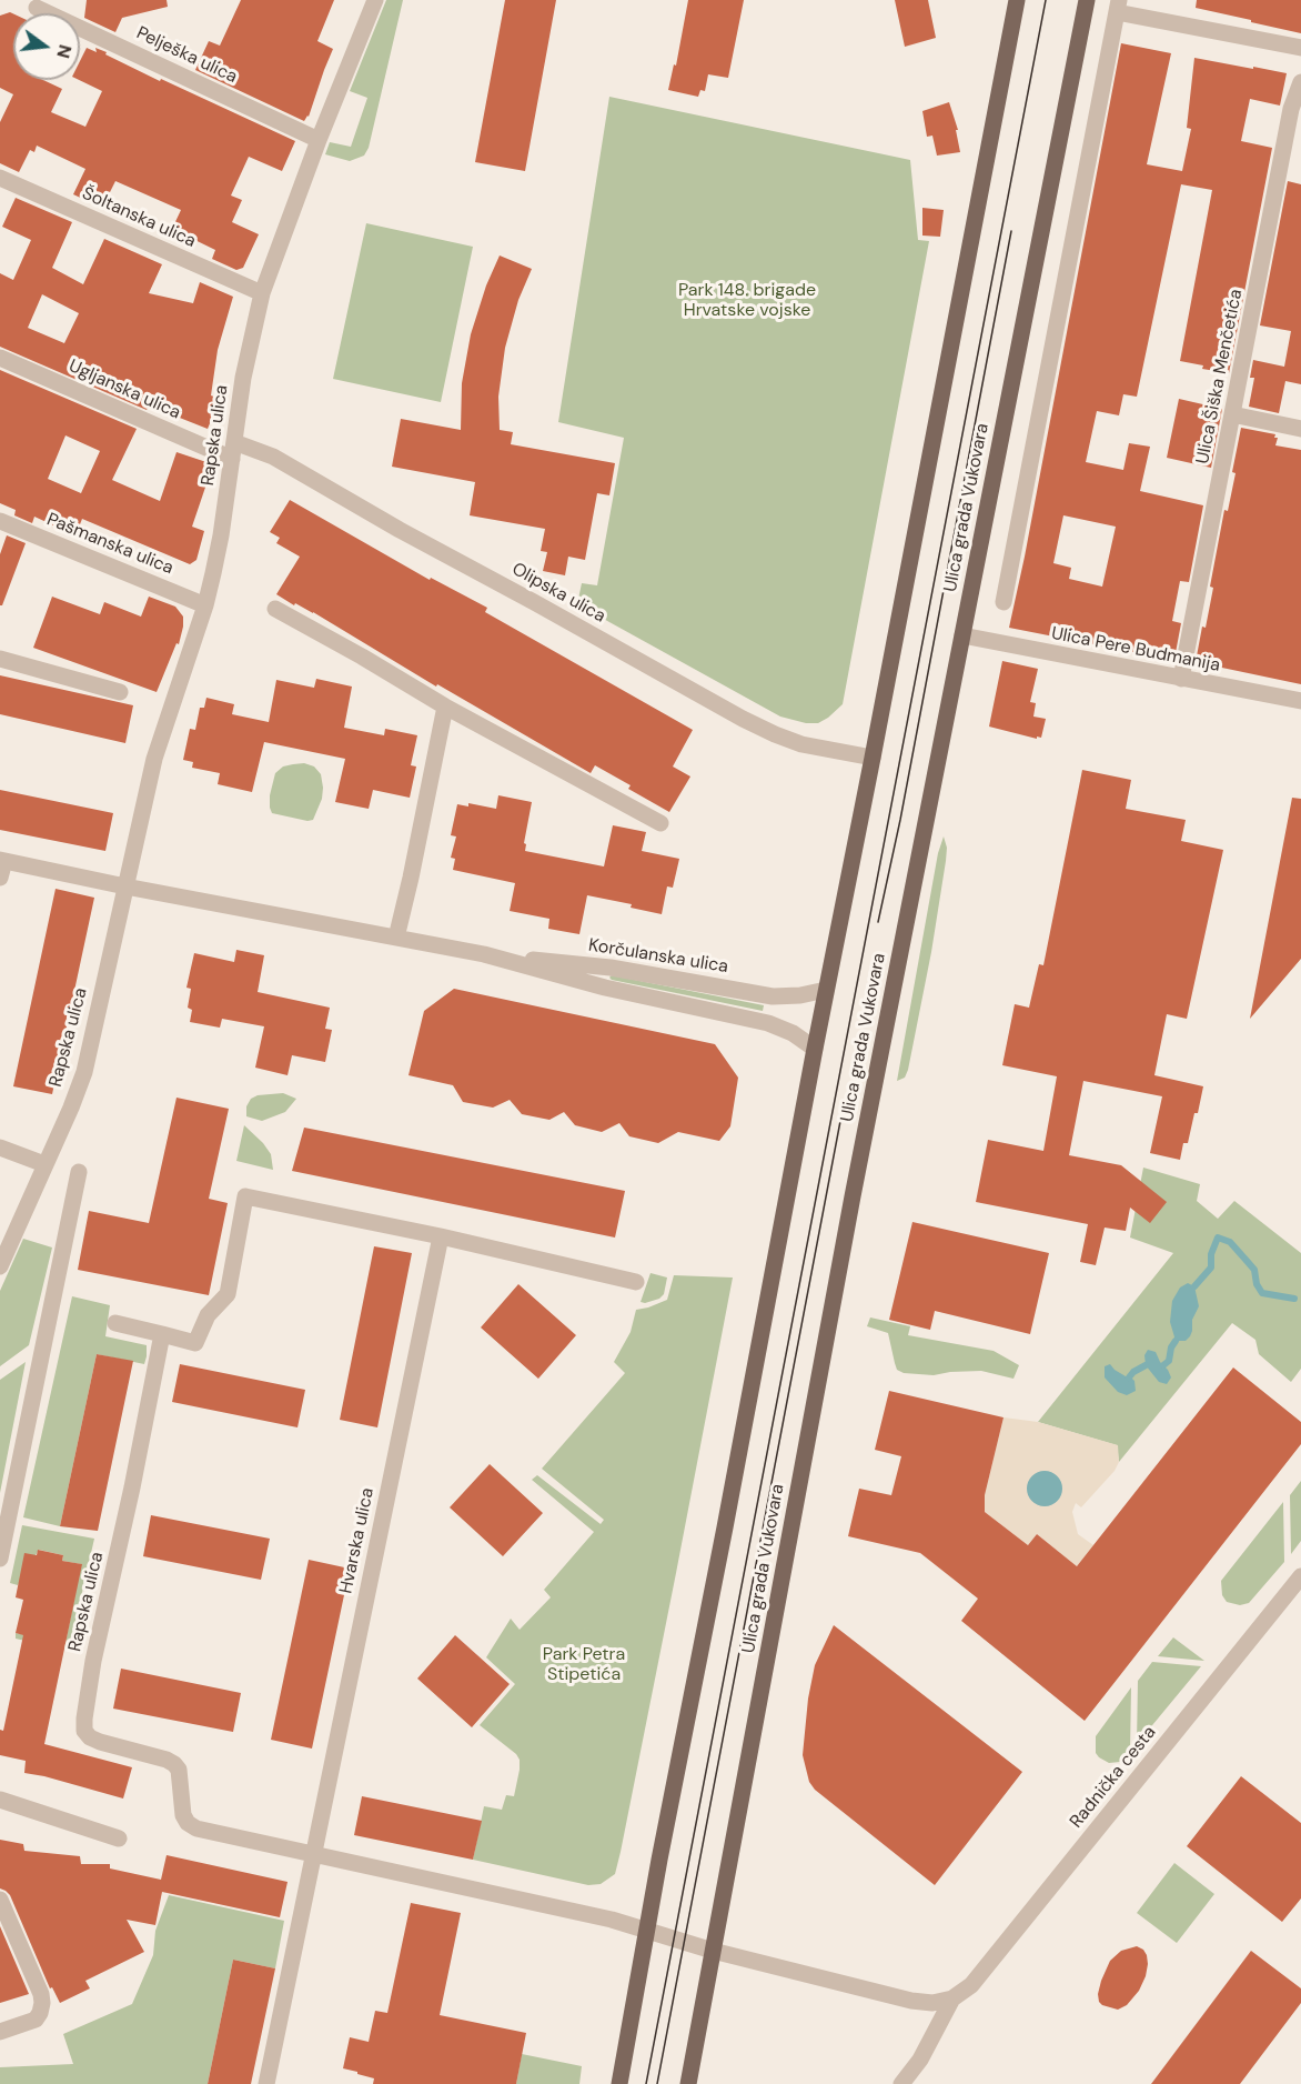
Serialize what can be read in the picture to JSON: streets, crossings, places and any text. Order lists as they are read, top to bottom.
{
  "streets": {
    "main road": ["Ulica grada Vukovara"],
    "street": [
      "Pelješka ulica",
      "Šoltanska ulica",
      "Ulica Šiška Menčetića",
      "Ugljanska ulica",
      "Rapska ulica",
      "Pašmanska ulica",
      "Olipska ulica",
      "Ulica Pere Budmanija",
      "Korčulanska ulica",
      "Hvarska ulica",
      "Radnička cesta"
    ]
  },
  "crossings": [
    ["Pelješka ulica", "Rapska ulica"],
    ["Šoltanska ulica", "Rapska ulica"],
    ["Ulica Šiška Menčetića", "Ulica Pere Budmanija"],
    ["Ugljanska ulica", "Rapska ulica"],
    ["Ugljanska ulica", "Olipska ulica"],
    ["Rapska ulica", "Pašmanska ulica"],
    ["Rapska ulica", "Olipska ulica"],
    ["Rapska ulica", "Korčulanska ulica"],
    ["Rapska ulica", "Hvarska ulica"],
    ["Ulica grada Vukovara", "Ulica Pere Budmanija"]
  ],
  "parks": ["Park 148. brigade Hrvatske vojske", "Park Petra Stipetića"],
  "north": "right"
}
